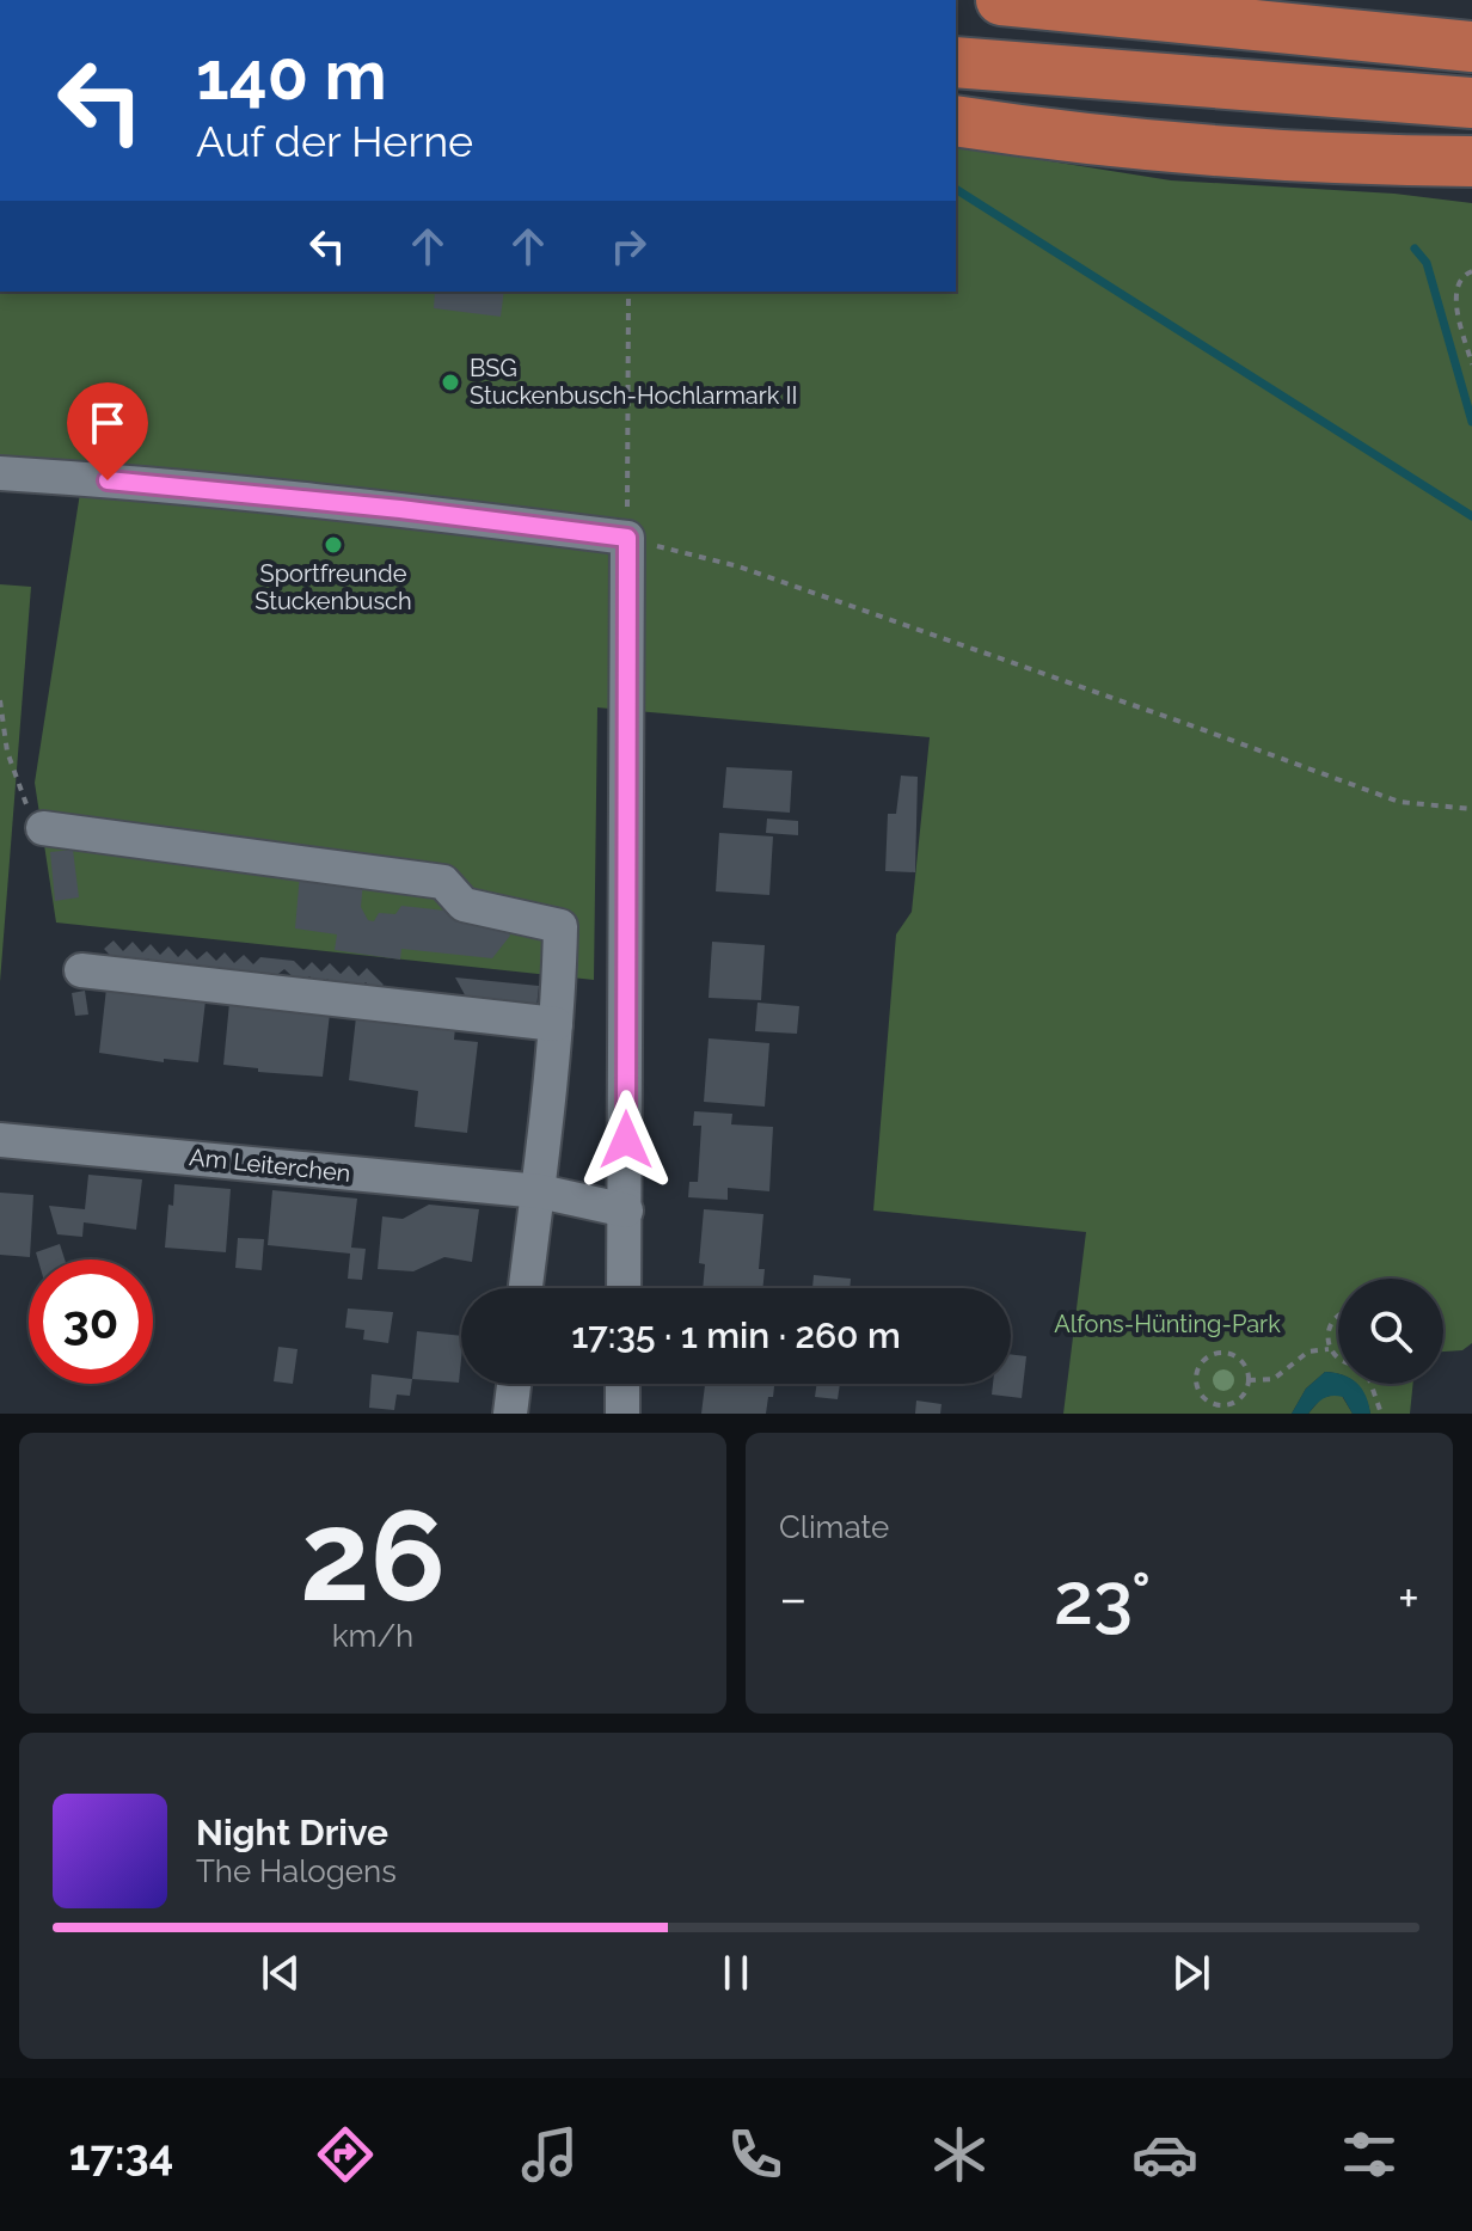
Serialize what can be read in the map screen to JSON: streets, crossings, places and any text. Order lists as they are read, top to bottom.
{
  "streets": {
    "street": ["Am Leiterchen"]
  },
  "parks": ["Alfons-Hünting-Park"],
  "places": ["BSG Stuckenbusch-Hochlarmark II", "Sportfreunde Stuckenbusch"],
  "page": {
    "turn": ["140 m", "Auf der Herne"],
    "limit": "30",
    "trip": "17:35 · 1 min · 260 m",
    "tile": [
      ["26", "km/h"],
      "Climate"
    ],
    "heat": ["−", "23°", "+"],
    "song": ["Night Drive", "The Halogens"],
    "tabs": "17:34"
  }
}
